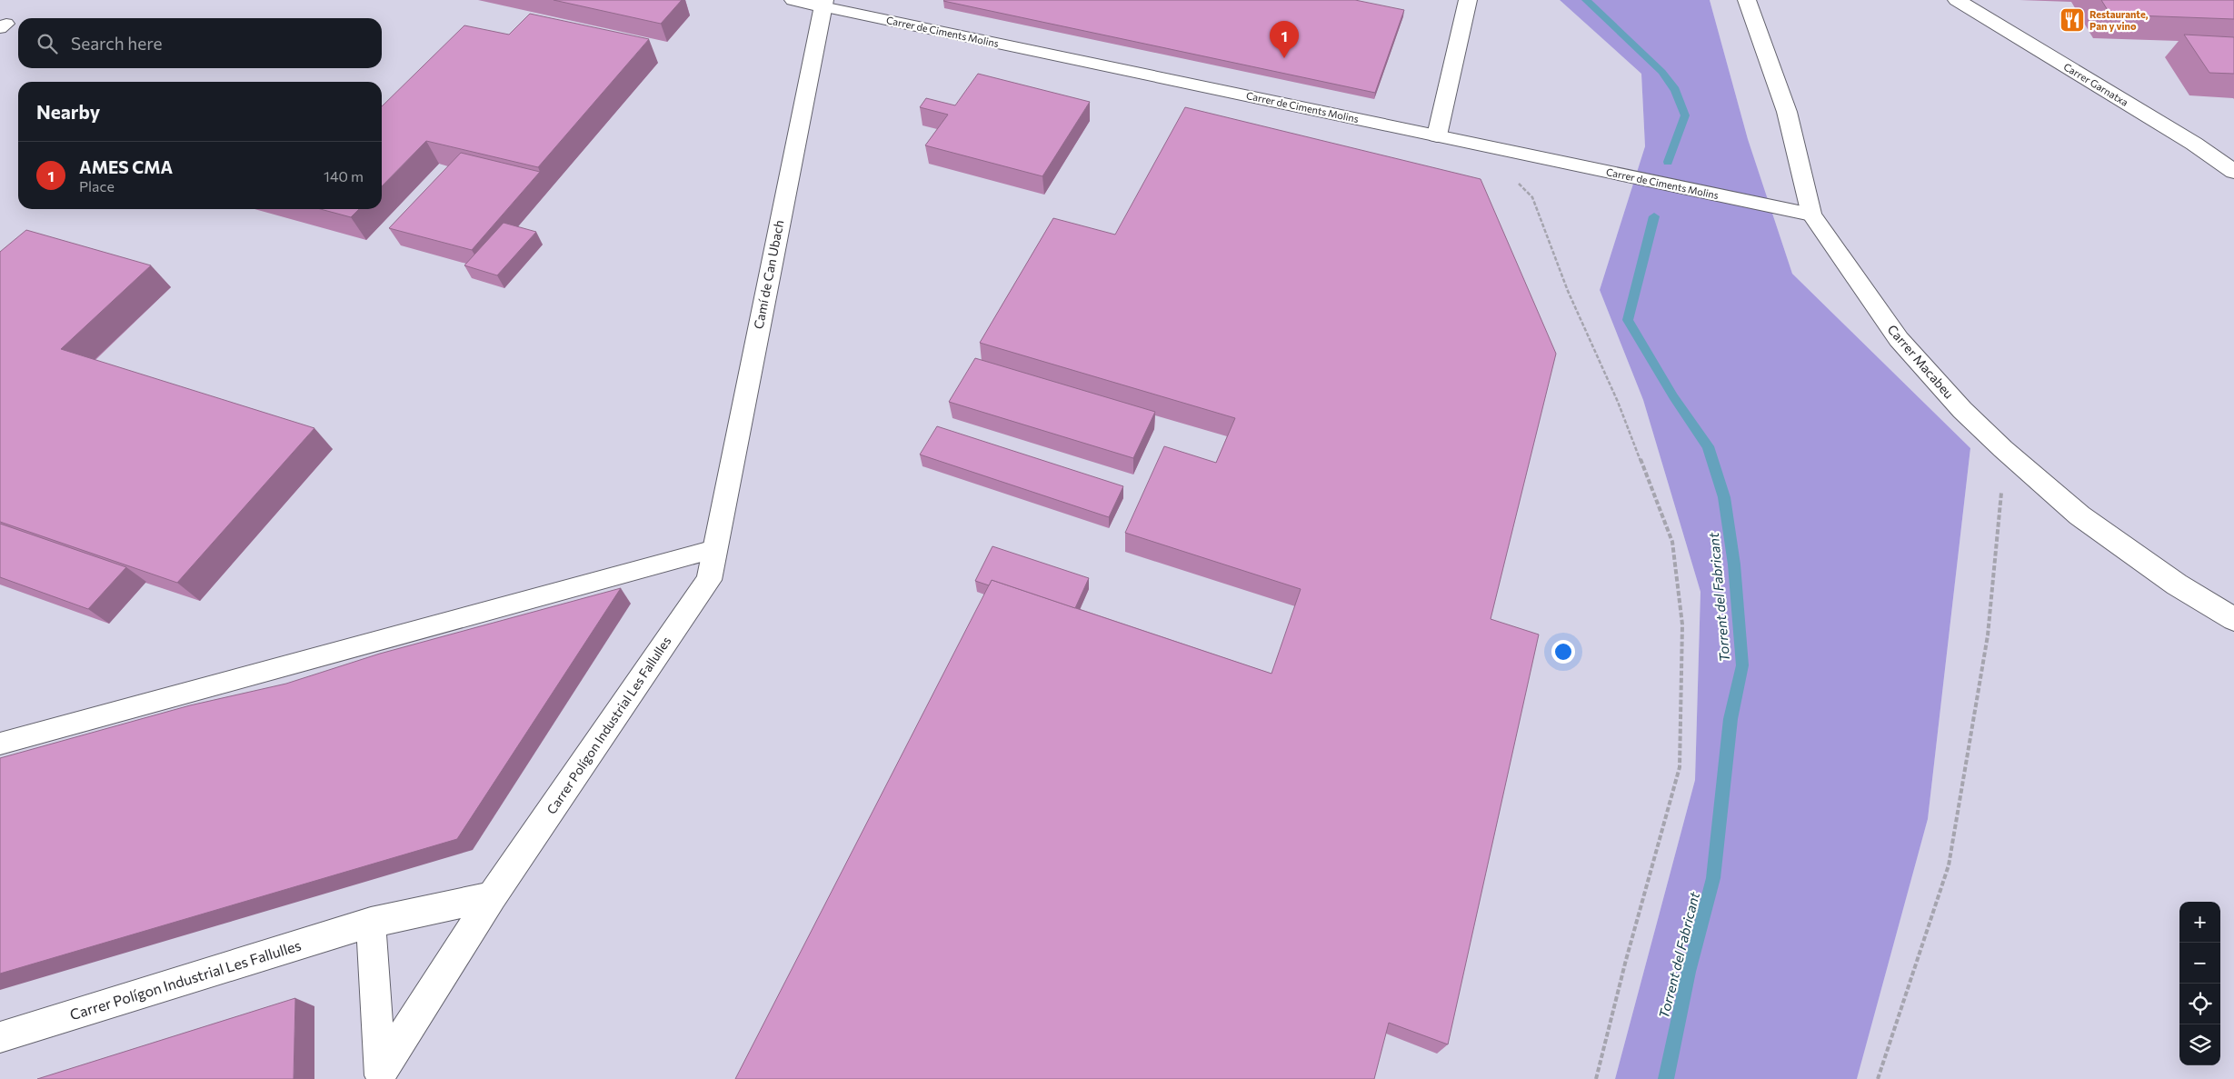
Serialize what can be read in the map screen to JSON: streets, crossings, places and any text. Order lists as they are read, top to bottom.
{
  "streets": {
    "street": [
      "Carrer de Ciments Molins",
      "Carrer Garnatxa",
      "Camí de Can Ubach",
      "Carrer Macabeu",
      "Carrer Polígon Industrial Les Fallulles"
    ]
  },
  "crossings": [
    ["Carrer de Ciments Molins", "Camí de Can Ubach"],
    ["Carrer de Ciments Molins", "Carrer Macabeu"],
    ["Camí de Can Ubach", "Carrer Polígon Industrial Les Fallulles"]
  ],
  "water": ["Torrent del Fabricant"],
  "places": {
    "restaurant": ["Restaurante, Pan y vino"]
  },
  "page": {
    "search": "Search here",
    "pins": "1",
    "heading": "Nearby",
    "list": [
      {
        "mark": "1",
        "name": "AMES CMA",
        "note": "Place",
        "value": "140 m"
      }
    ],
    "map_buttons": ["+", "−"]
  }
}
